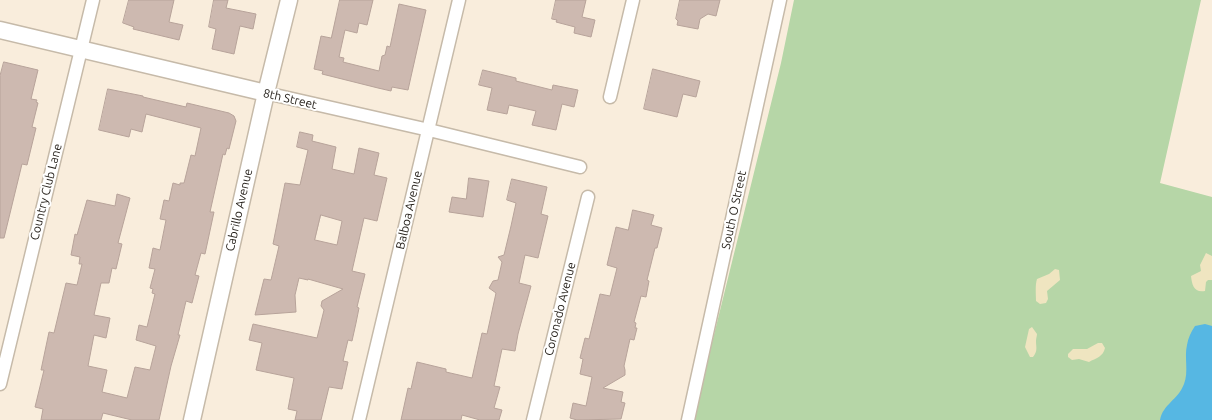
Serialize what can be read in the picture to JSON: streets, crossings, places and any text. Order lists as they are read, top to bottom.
{
  "streets": {
    "street": [
      "8th Street",
      "Country Club Lane",
      "Cabrillo Avenue",
      "Balboa Avenue",
      "South O Street",
      "Coronado Avenue"
    ]
  },
  "crossings": [
    ["8th Street", "Country Club Lane"],
    ["8th Street", "Cabrillo Avenue"],
    ["8th Street", "Balboa Avenue"]
  ]
}
